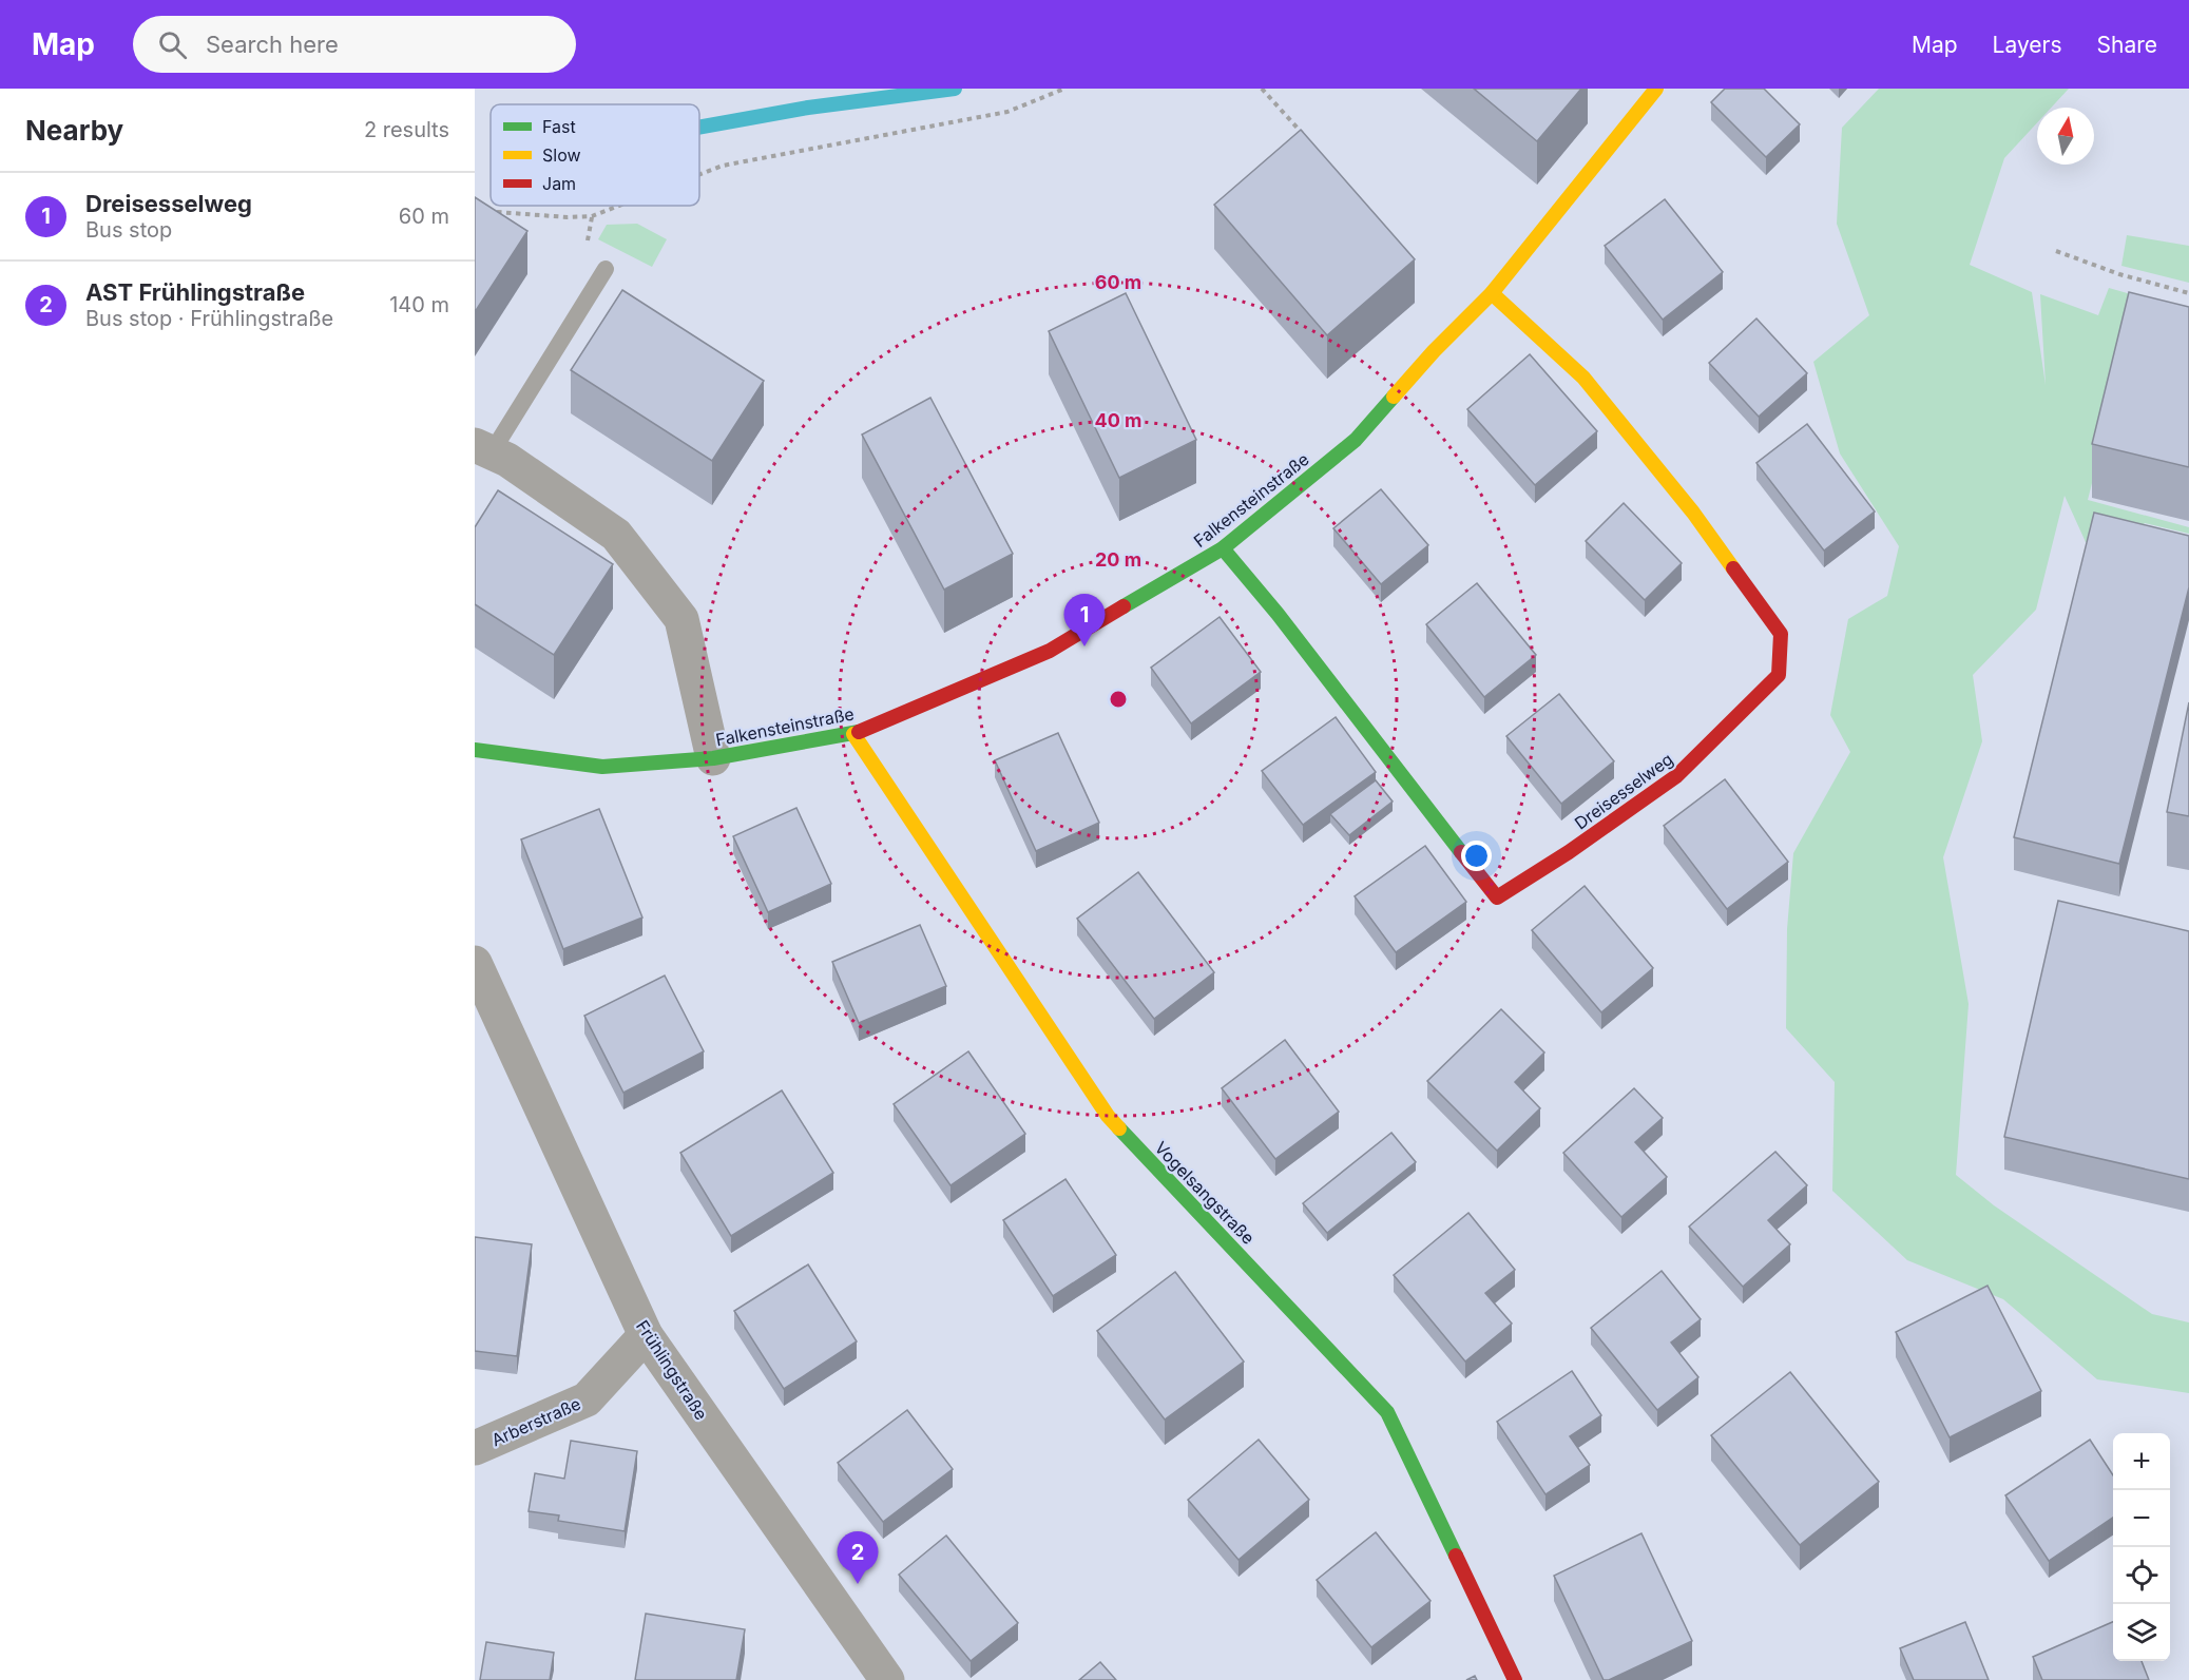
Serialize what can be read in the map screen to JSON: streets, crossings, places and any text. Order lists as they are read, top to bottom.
{
  "streets": {
    "street": [
      "Falkensteinstraße",
      "Dreisesselweg",
      "Vogelsangstraße",
      "Frühlingstraße",
      "Arberstraße"
    ]
  },
  "crossings": [
    ["Falkensteinstraße", "Dreisesselweg"],
    ["Falkensteinstraße", "Vogelsangstraße"],
    ["Frühlingstraße", "Arberstraße"]
  ],
  "legend": ["Fast", "Slow", "Jam"],
  "north": "top",
  "page": {
    "header": "Map",
    "search": "Search here",
    "nav": ["Map", "Layers", "Share"],
    "heading": ["Nearby", "2 results"],
    "list": [
      {
        "mark": "1",
        "name": "Dreisesselweg",
        "note": "Bus stop",
        "value": "60 m"
      },
      {
        "mark": "2",
        "name": "AST Frühlingstraße",
        "note": "Bus stop · Frühlingstraße",
        "value": "140 m"
      }
    ],
    "pins": ["1", "2"],
    "map_buttons": ["+", "−"]
  },
  "rings": ["60 m", "40 m", "20 m"]
}
